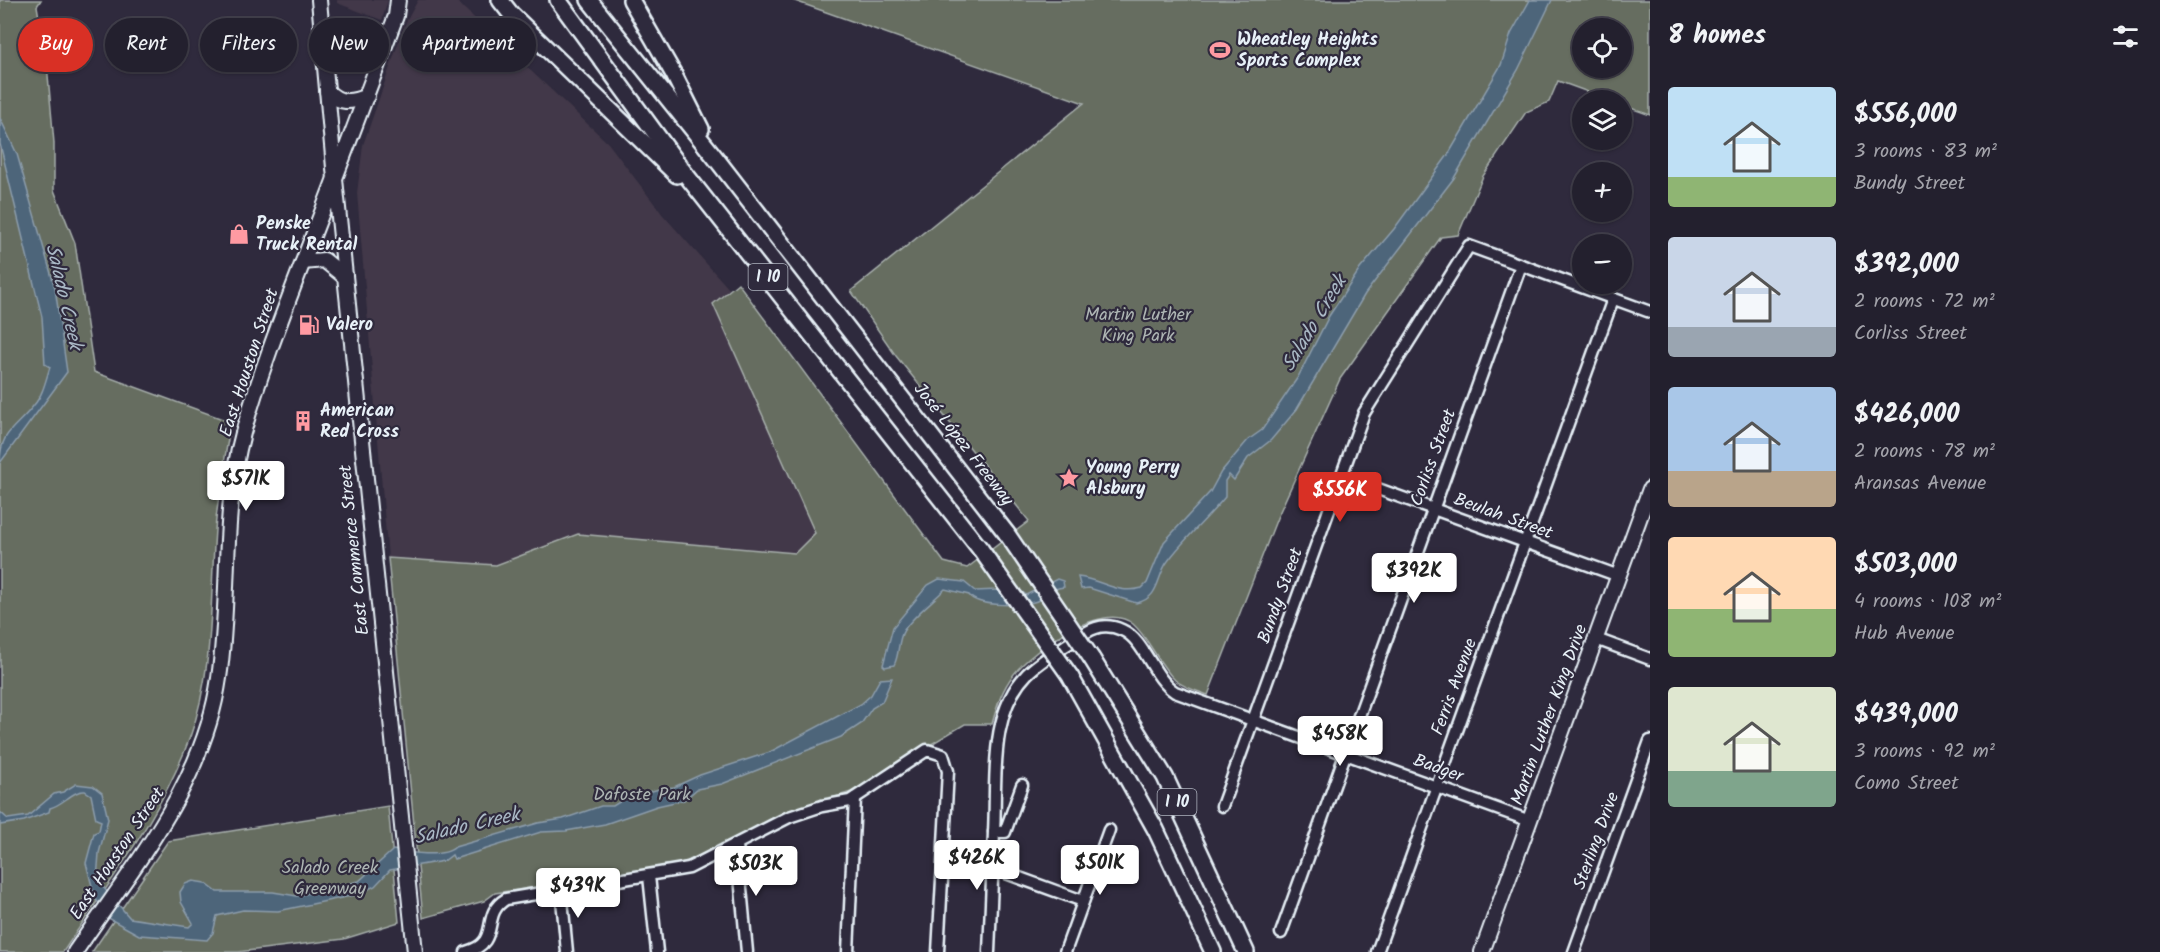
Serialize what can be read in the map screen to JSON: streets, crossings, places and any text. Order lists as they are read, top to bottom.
{
  "streets": {
    "highway": ["I 10", "José López Freeway"],
    "main road": ["East Houston Street", "East Commerce Street", "Martin Luther King Drive"],
    "street": [
      "Corliss Street",
      "Beulah Street",
      "Bundy Street",
      "Ferris Avenue",
      "Badger",
      "Sterling Drive"
    ]
  },
  "crossings": [
    ["East Houston Street", "East Commerce Street"],
    ["Corliss Street", "Beulah Street"],
    ["Corliss Street", "Bundy Street"],
    ["Corliss Street", "Badger"],
    ["Beulah Street", "Bundy Street"],
    ["Beulah Street", "Ferris Avenue"],
    ["Beulah Street", "Martin Luther King Drive"],
    ["Bundy Street", "Badger"],
    ["Ferris Avenue", "Badger"],
    ["Martin Luther King Drive", "Badger"]
  ],
  "water": ["Salado Creek"],
  "parks": ["Martin Luther King Park", "Dafoste Park", "Salado Creek Greenway"],
  "places": {
    "sports": ["Wheatley Heights Sports Complex"],
    "shop": ["Penske Truck Rental"],
    "fuel station": ["Valero"],
    "building": ["American Red Cross"],
    "place": ["Young Perry Alsbury"]
  },
  "page": {
    "heading": "8 homes",
    "map_buttons": ["+", "−"],
    "chip": [
      "Buy",
      "Rent",
      "Filters",
      "New",
      "Apartment"
    ],
    "list": [
      {
        "name": "$556,000",
        "note": "3 rooms · 83 m² · Bundy Street"
      },
      {
        "name": "$392,000",
        "note": "2 rooms · 72 m² · Corliss Street"
      },
      {
        "name": "$426,000",
        "note": "2 rooms · 78 m² · Aransas Avenue"
      },
      {
        "name": "$503,000",
        "note": "4 rooms · 108 m² · Hub Avenue"
      },
      {
        "name": "$439,000",
        "note": "3 rooms · 92 m² · Como Street"
      }
    ],
    "price": [
      "$571K",
      "$556K",
      "$392K",
      "$458K",
      "$426K",
      "$501K",
      "$503K",
      "$439K"
    ]
  }
}
